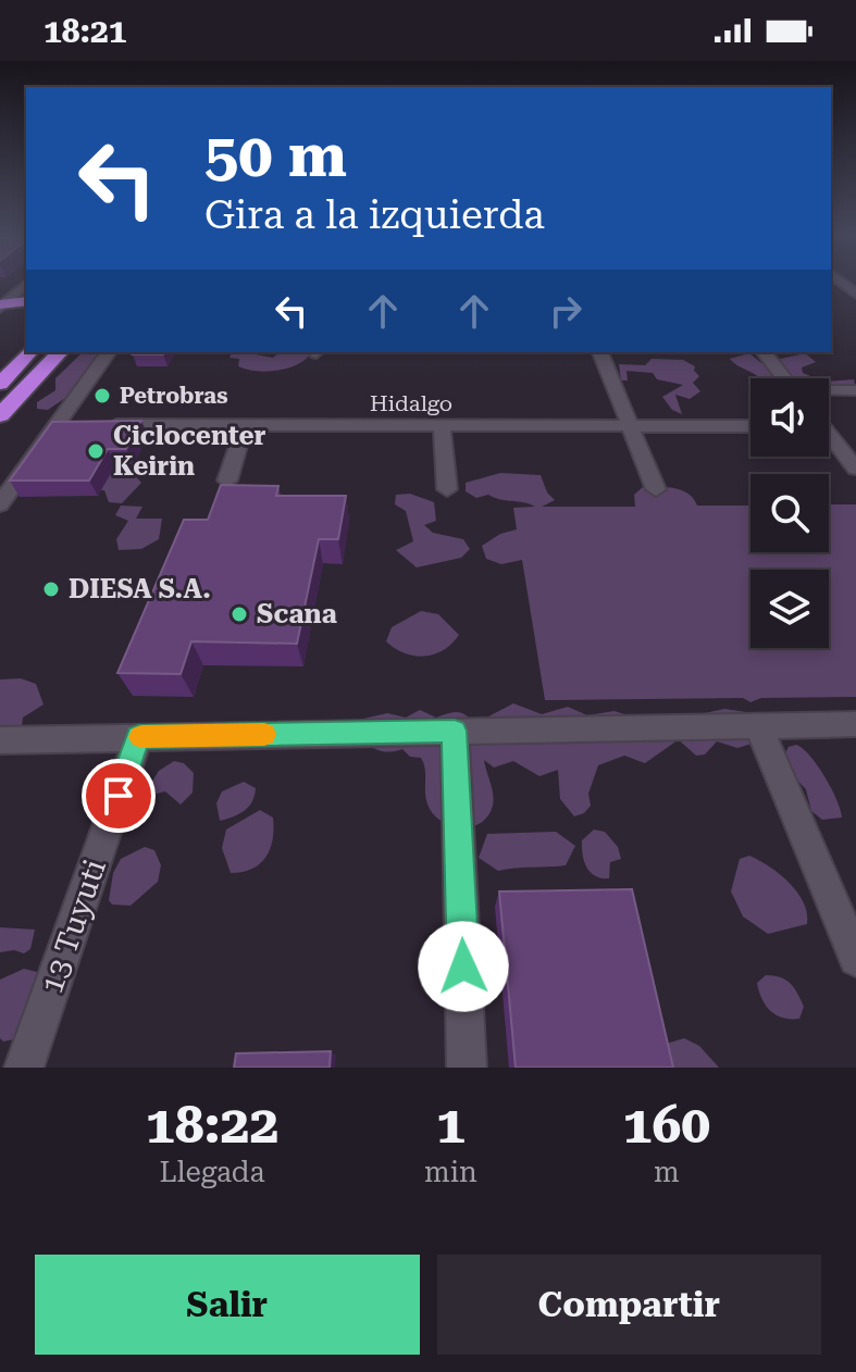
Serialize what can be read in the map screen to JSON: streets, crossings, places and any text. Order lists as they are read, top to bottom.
{
  "streets": {
    "street": ["Hidalgo", "13 Tuyuti"]
  },
  "places": [
    "Petrobras",
    "Ciclocenter Keirin",
    "DIESA S.A.",
    "Scana"
  ],
  "page": {
    "status": "18:21",
    "turn": ["50 m", "Gira a la izquierda"],
    "eta": [
      "18:22",
      "Llegada",
      "1",
      "min",
      "160",
      "m"
    ],
    "buttons": ["Salir", "Compartir"]
  }
}
